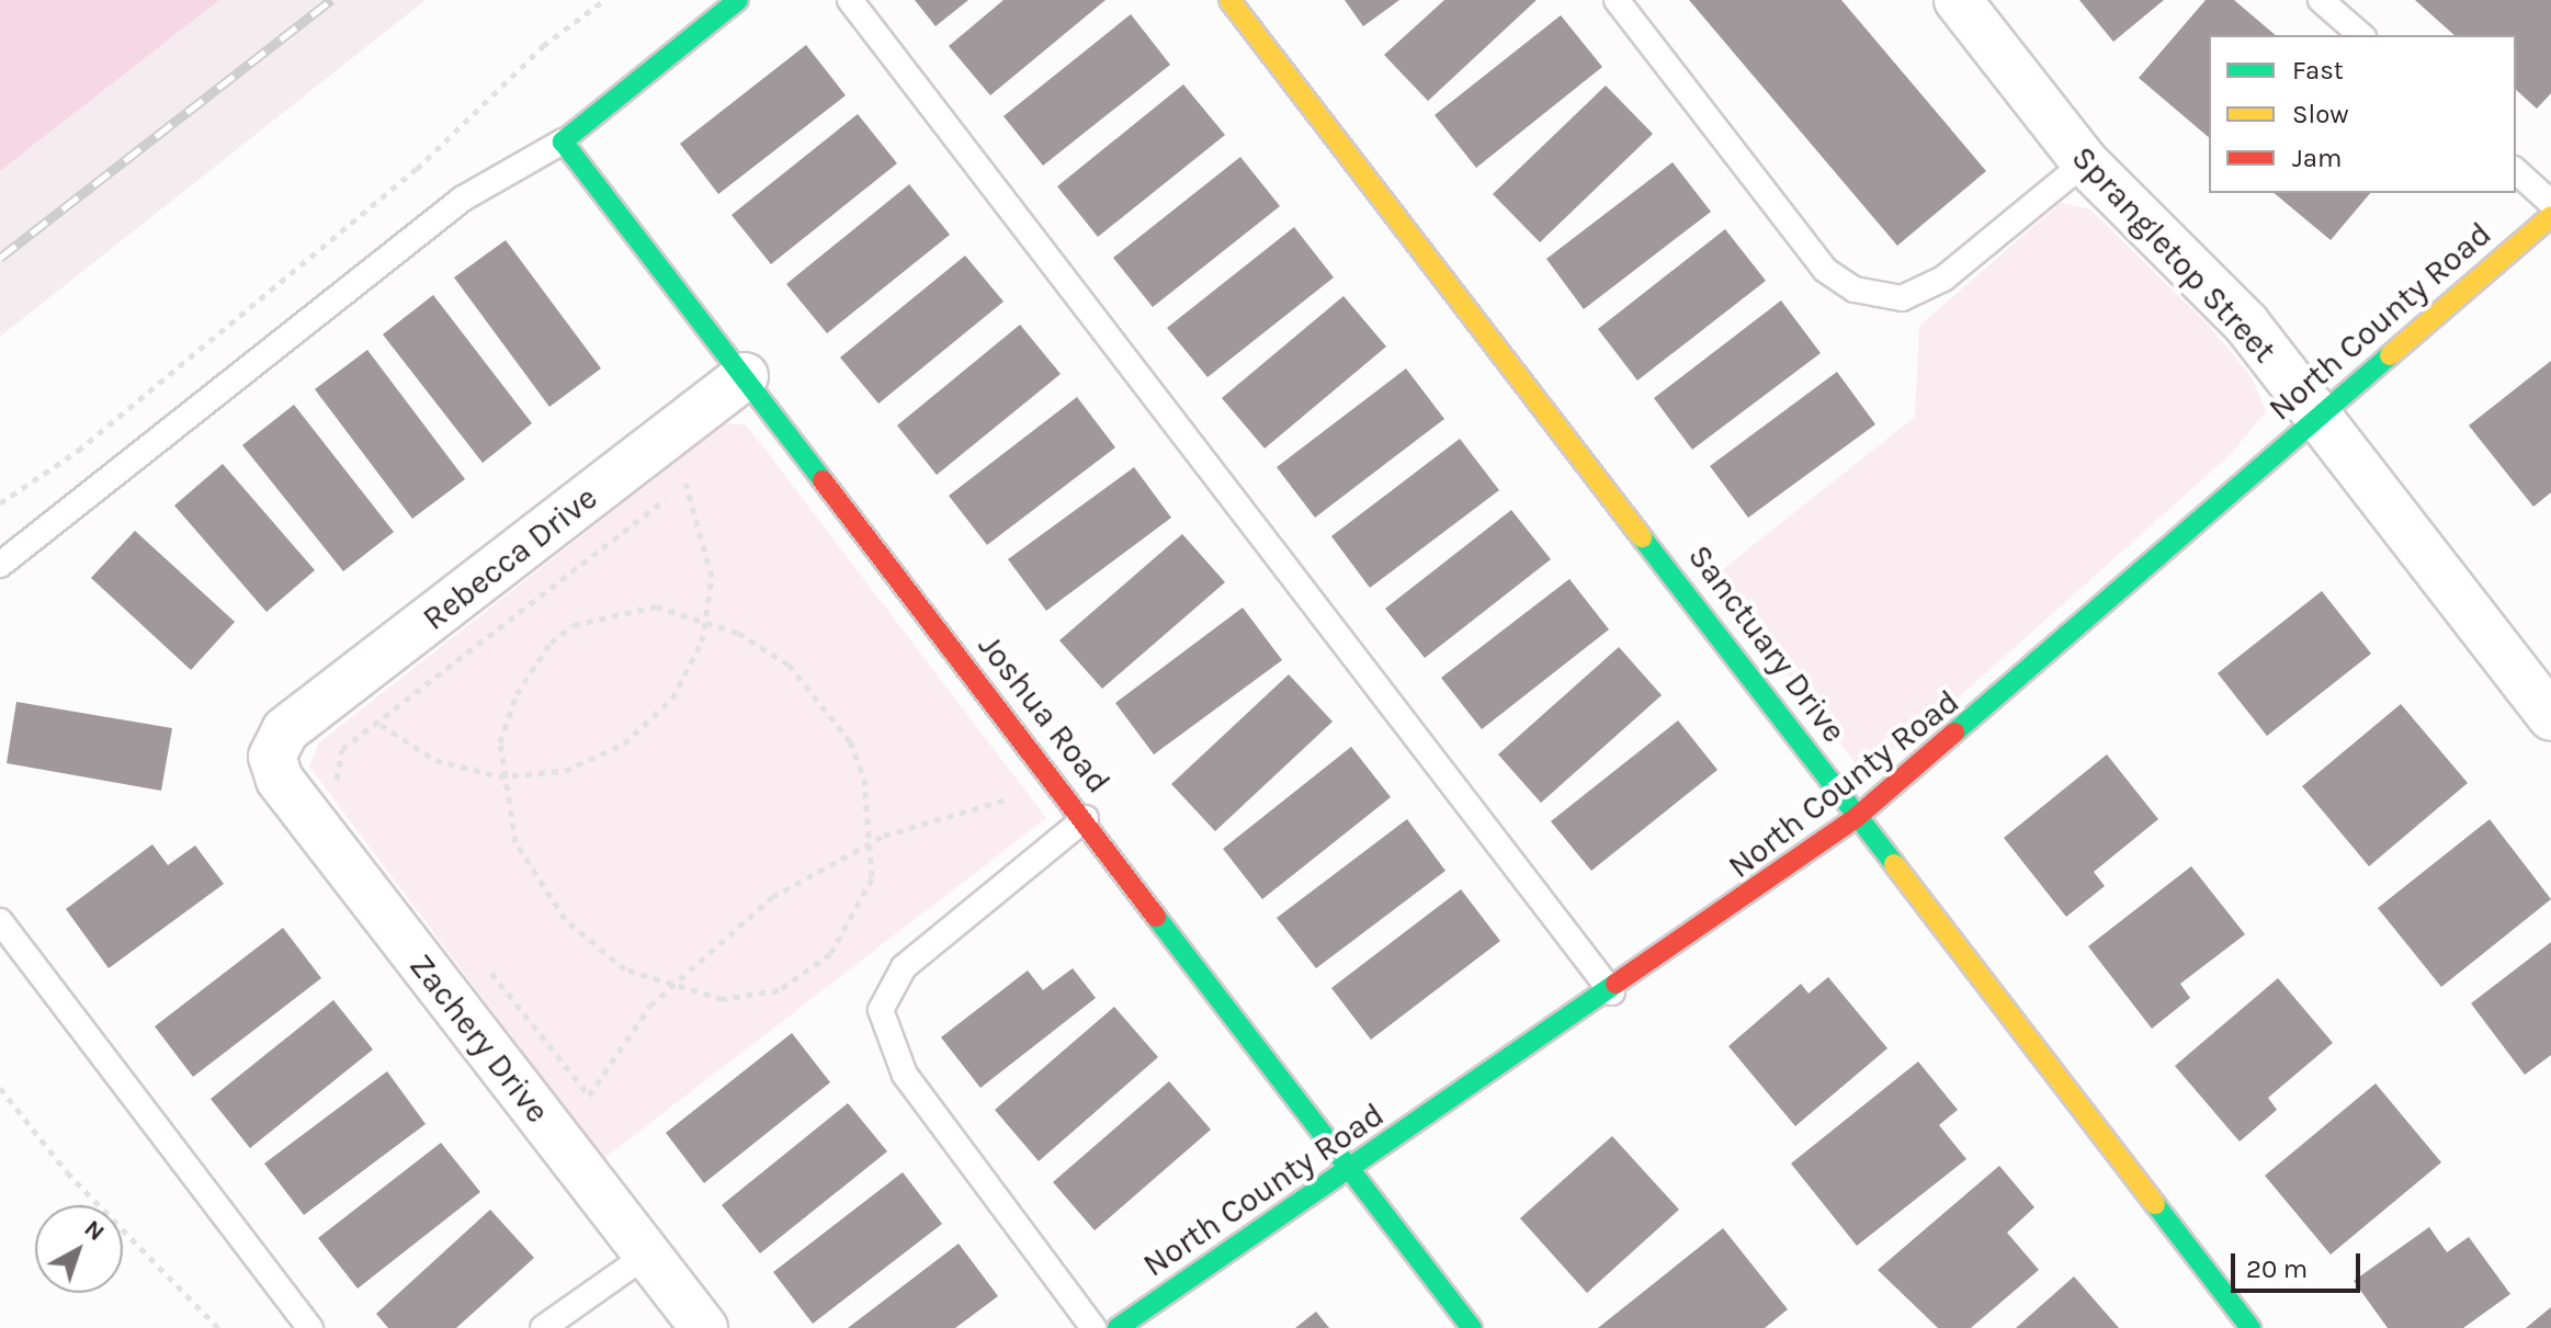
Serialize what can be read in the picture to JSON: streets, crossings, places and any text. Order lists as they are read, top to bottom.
{
  "streets": {
    "street": [
      "Sprangletop Street",
      "North County Road",
      "Rebecca Drive",
      "Sanctuary Drive",
      "Joshua Road",
      "Zachery Drive"
    ]
  },
  "crossings": [
    ["Sprangletop Street", "North County Road"],
    ["North County Road", "Sanctuary Drive"],
    ["North County Road", "Joshua Road"],
    ["Rebecca Drive", "Joshua Road"],
    ["Rebecca Drive", "Zachery Drive"]
  ],
  "legend": ["Fast", "Slow", "Jam"],
  "scale_bar": "20 m",
  "north": "top right"
}
